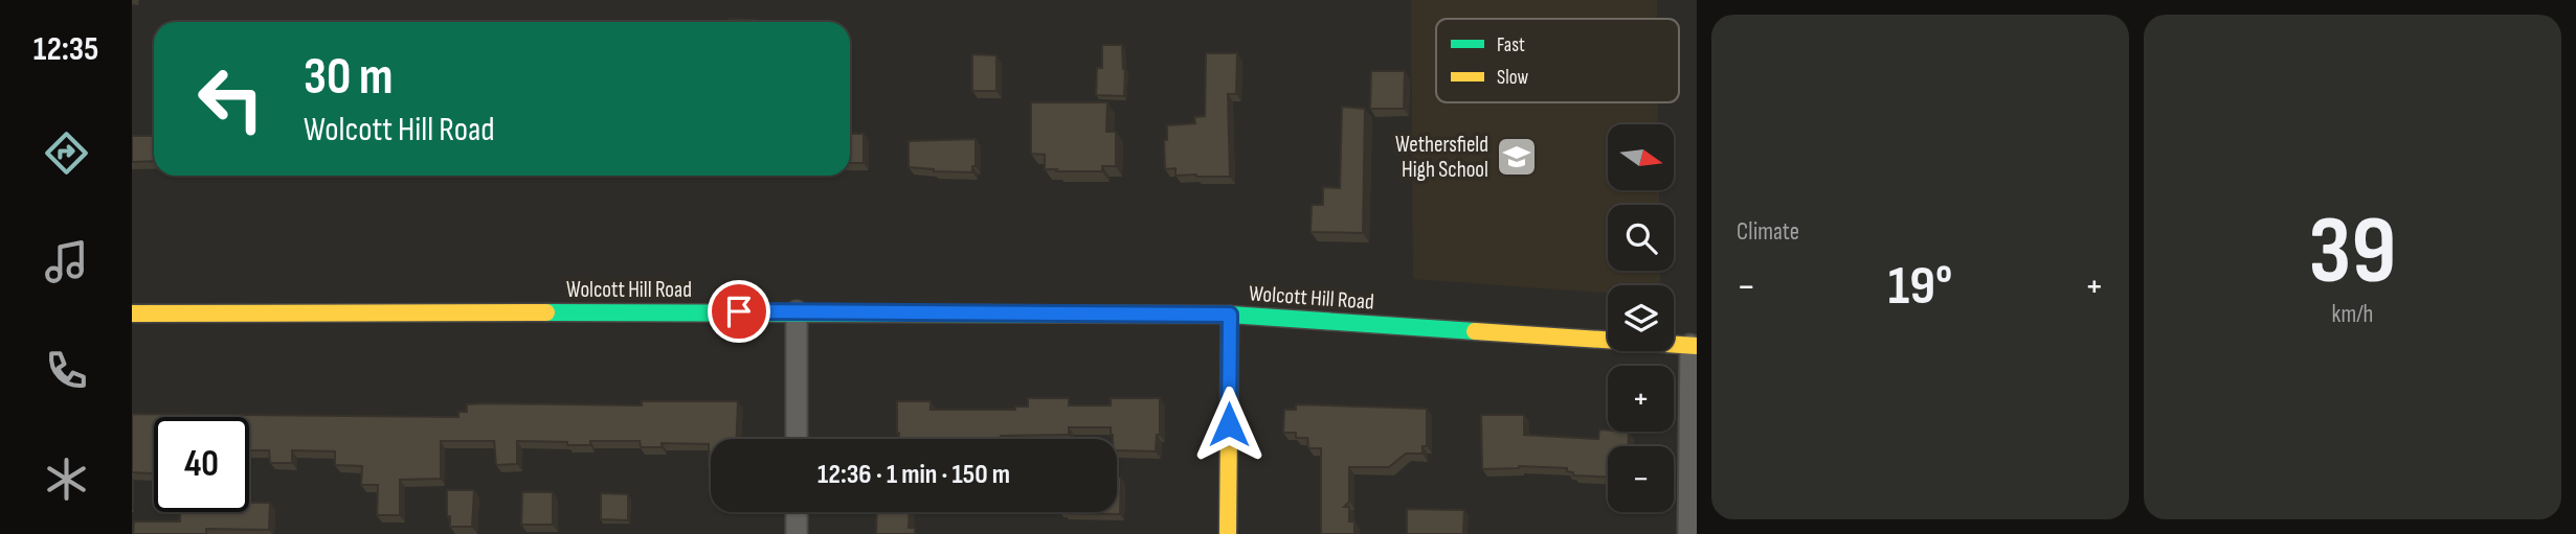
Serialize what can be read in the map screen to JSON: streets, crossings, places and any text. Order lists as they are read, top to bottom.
{
  "streets": {
    "street": ["Wolcott Hill Road"]
  },
  "places": {
    "school or university": ["Wethersfield High School"]
  },
  "legend": ["Fast", "Slow"],
  "north": "right",
  "page": {
    "tabs": "12:35",
    "tile": [
      "Climate",
      ["39", "km/h"]
    ],
    "turn": ["30 m", "Wolcott Hill Road"],
    "map_buttons": ["+", "−"],
    "heat": ["−", "19°", "+"],
    "limit": "40",
    "trip": "12:36 · 1 min · 150 m"
  }
}
